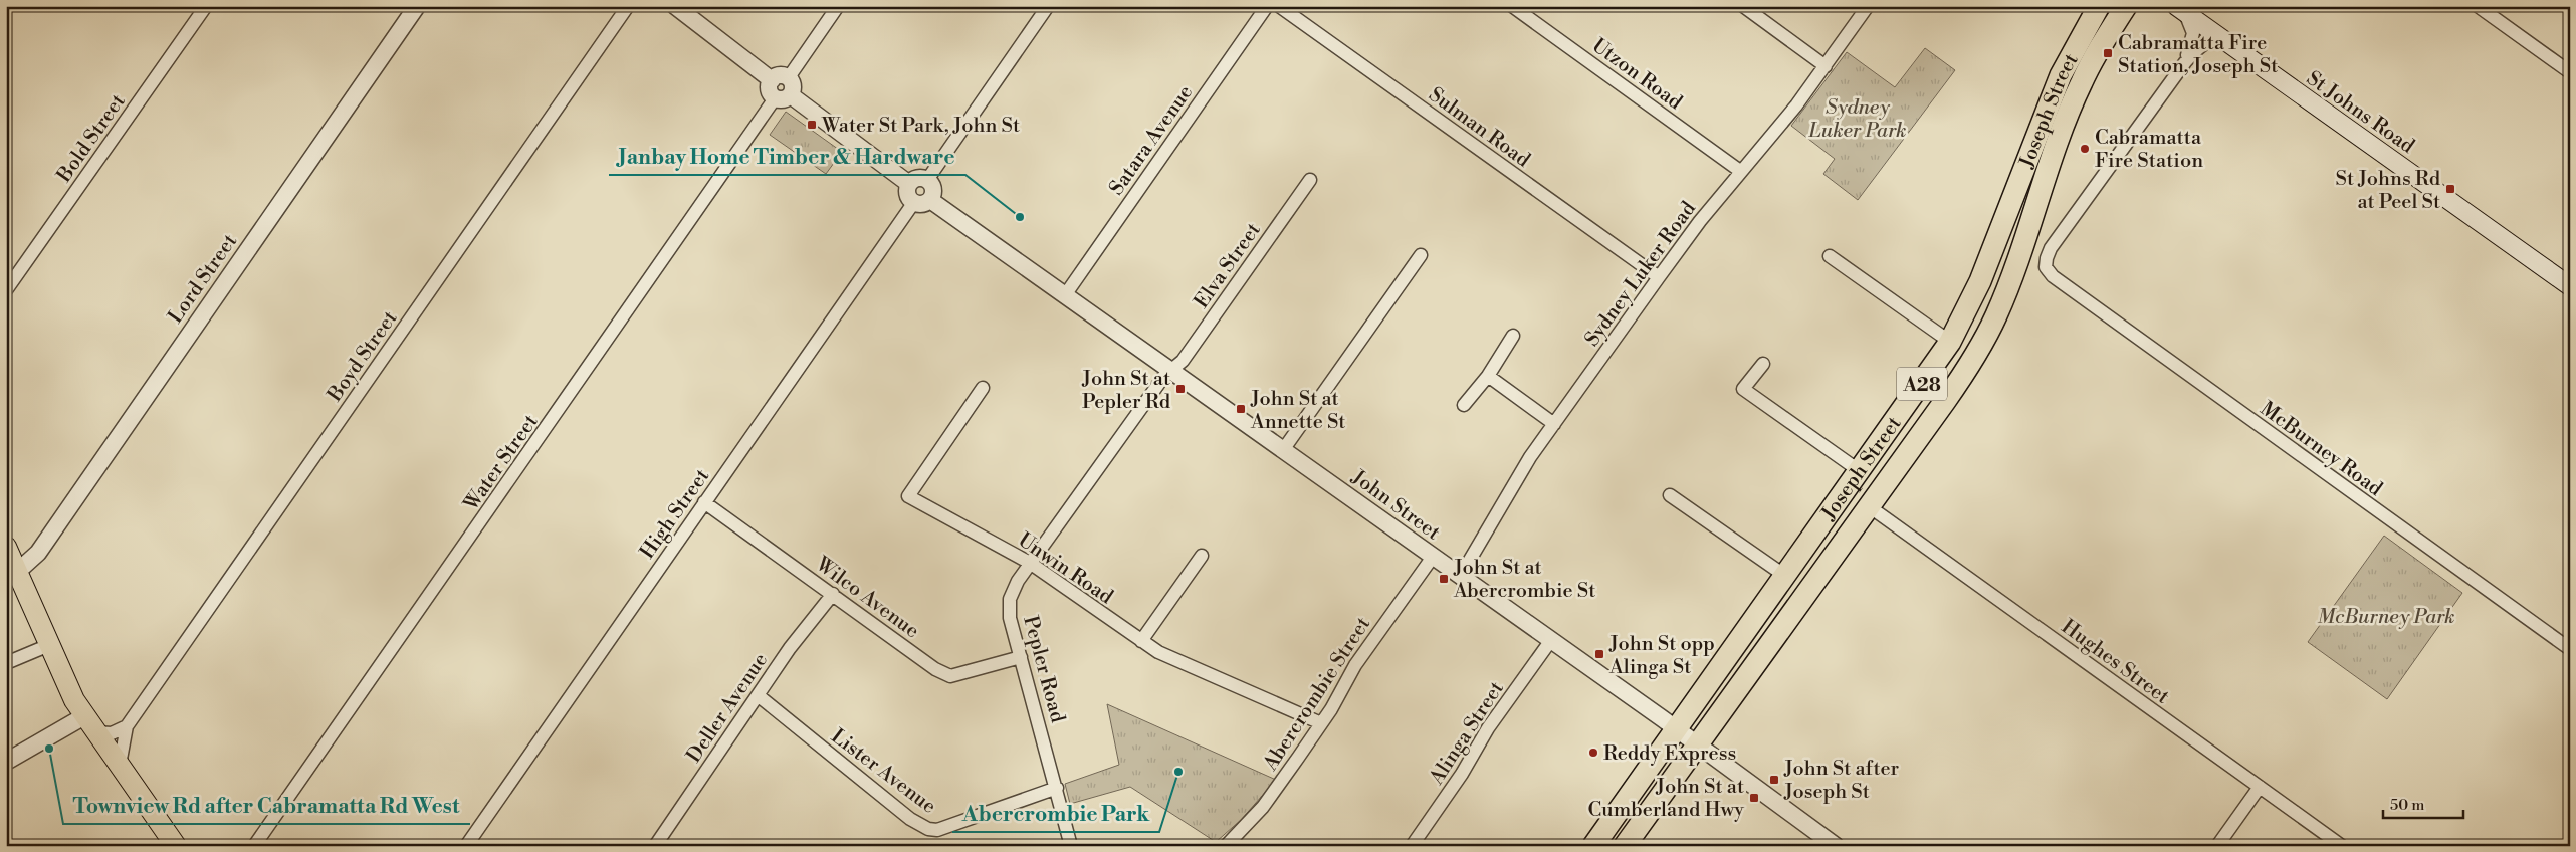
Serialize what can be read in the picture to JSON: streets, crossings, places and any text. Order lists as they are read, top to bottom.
{
  "streets": {
    "highway": ["Joseph Street", "A28"],
    "main road": ["St Johns Road"],
    "street": [
      "Utzon Road",
      "Sulman Road",
      "Bold Street",
      "Satara Avenue",
      "Elva Street",
      "Sydney Luker Road",
      "Lord Street",
      "Boyd Street",
      "McBurney Road",
      "Water Street",
      "John Street",
      "High Street",
      "Unwin Road",
      "Wilco Avenue",
      "Hughes Street",
      "Pepler Road",
      "Abercrombie Street",
      "Deller Avenue",
      "Alinga Street",
      "Lister Avenue"
    ]
  },
  "crossings": [
    ["Utzon Road", "Sydney Luker Road"],
    ["Joseph Street", "John Street"],
    ["Joseph Street", "Hughes Street"],
    ["Sulman Road", "Sydney Luker Road"],
    ["Satara Avenue", "John Street"],
    ["Elva Street", "John Street"],
    ["Elva Street", "Pepler Road"],
    ["Sydney Luker Road", "John Street"],
    ["John Street", "High Street"],
    ["John Street", "Pepler Road"],
    ["John Street", "Abercrombie Street"],
    ["John Street", "Alinga Street"],
    ["High Street", "Wilco Avenue"],
    ["Unwin Road", "Pepler Road"],
    ["Unwin Road", "Abercrombie Street"],
    ["Wilco Avenue", "Pepler Road"],
    ["Wilco Avenue", "Deller Avenue"],
    ["Pepler Road", "Lister Avenue"],
    ["Deller Avenue", "Lister Avenue"]
  ],
  "parks": ["Sydney Luker Park", "McBurney Park"],
  "places": {
    "transit": [
      "Cabramatta Fire Station, Joseph St",
      "Water St Park, John St",
      "St Johns Rd at Peel St",
      "John St at Pepler Rd",
      "John St at Annette St",
      "John St at Abercrombie St",
      "John St opp Alinga St",
      "John St after Joseph St",
      "John St at Cumberland Hwy"
    ],
    "other": [
      "Cabramatta Fire Station",
      "Janbay Home Timber & Hardware",
      "Townview Rd after Cabramatta Rd West",
      "Reddy Express",
      "Abercrombie Park"
    ]
  },
  "scale_bar": "50 m"
}
